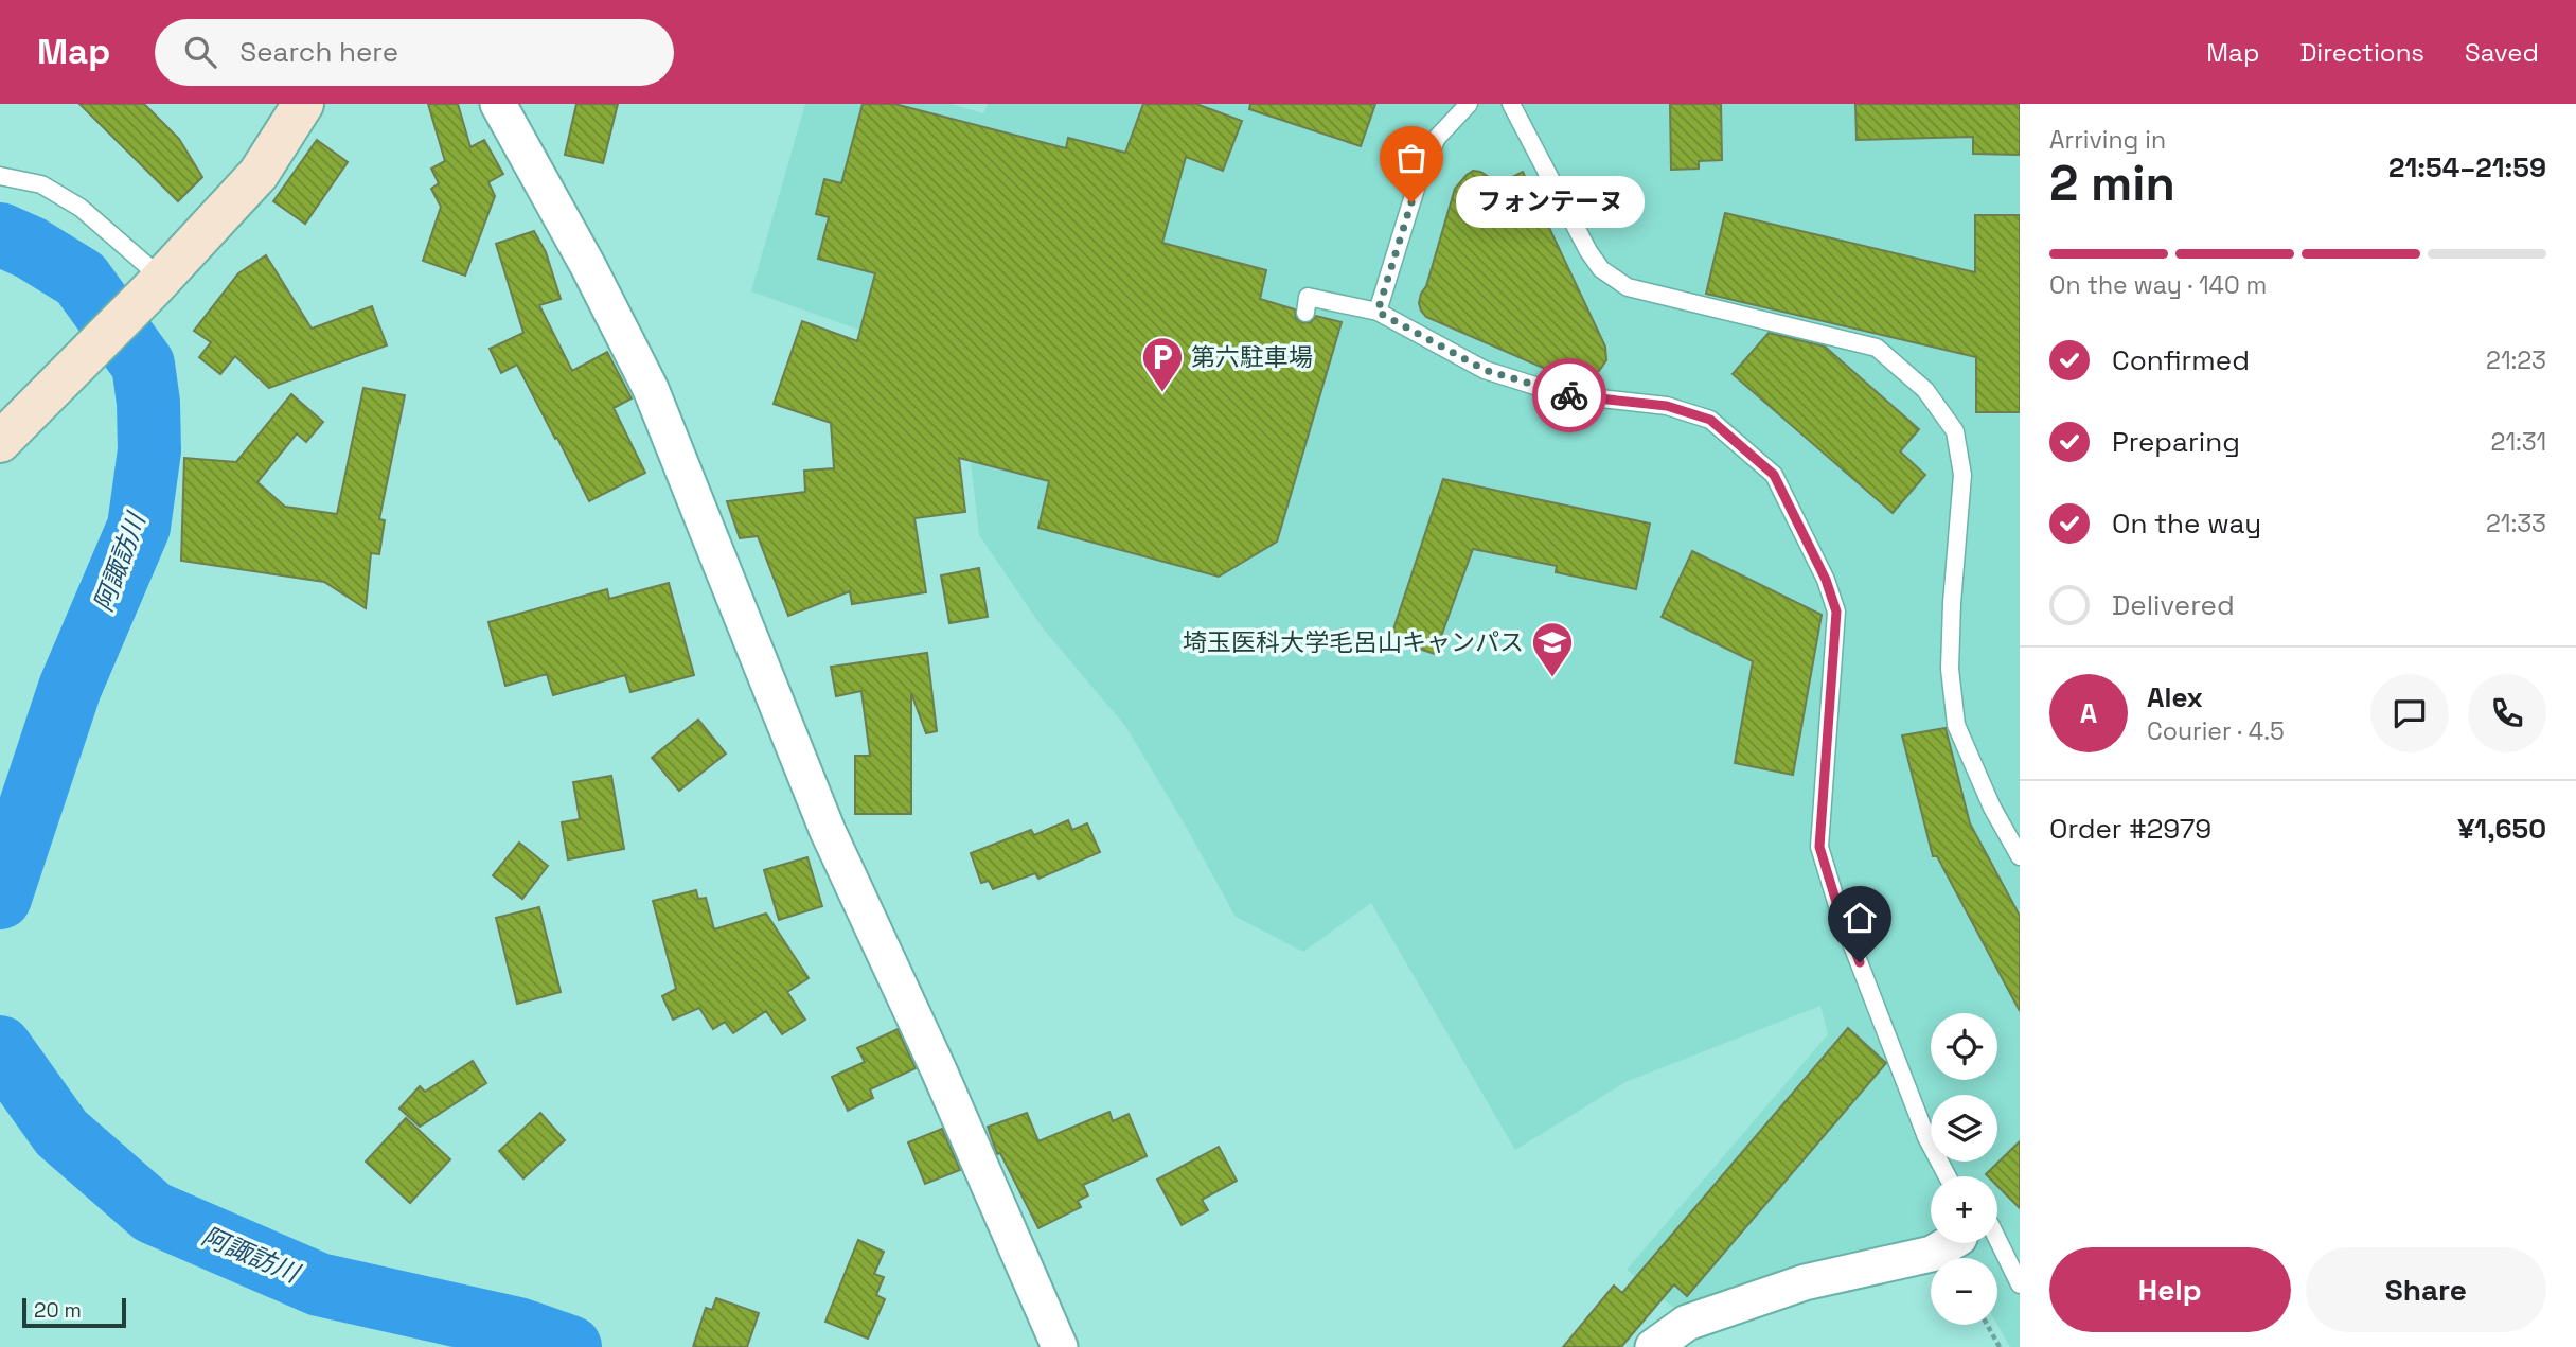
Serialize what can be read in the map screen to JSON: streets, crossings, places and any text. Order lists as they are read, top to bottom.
{
  "water": ["阿諏訪川"],
  "places": {
    "other": ["フォンテーヌ"],
    "parking": ["第六駐車場"],
    "school or university": ["埼玉医科大学毛呂山キャンパス"]
  },
  "scale_bar": "20 m",
  "page": {
    "header": "Map",
    "search": "Search here",
    "nav": ["Map", "Directions", "Saved"],
    "heading": ["2 min", "Arriving in", "21:54–21:59"],
    "panel": [
      "Alex",
      "Courier · 4.5",
      "Order #2979",
      "¥1,650"
    ],
    "bubble": "フォンテーヌ",
    "bar": "On the way · 140 m",
    "list": [
      ["Confirmed", "21:23"],
      ["Preparing", "21:31"],
      ["On the way", "21:33"],
      "Delivered"
    ],
    "round": "A",
    "map_buttons": ["+", "−"],
    "buttons": ["Help", "Share"],
    "scale": "20 m"
  }
}
